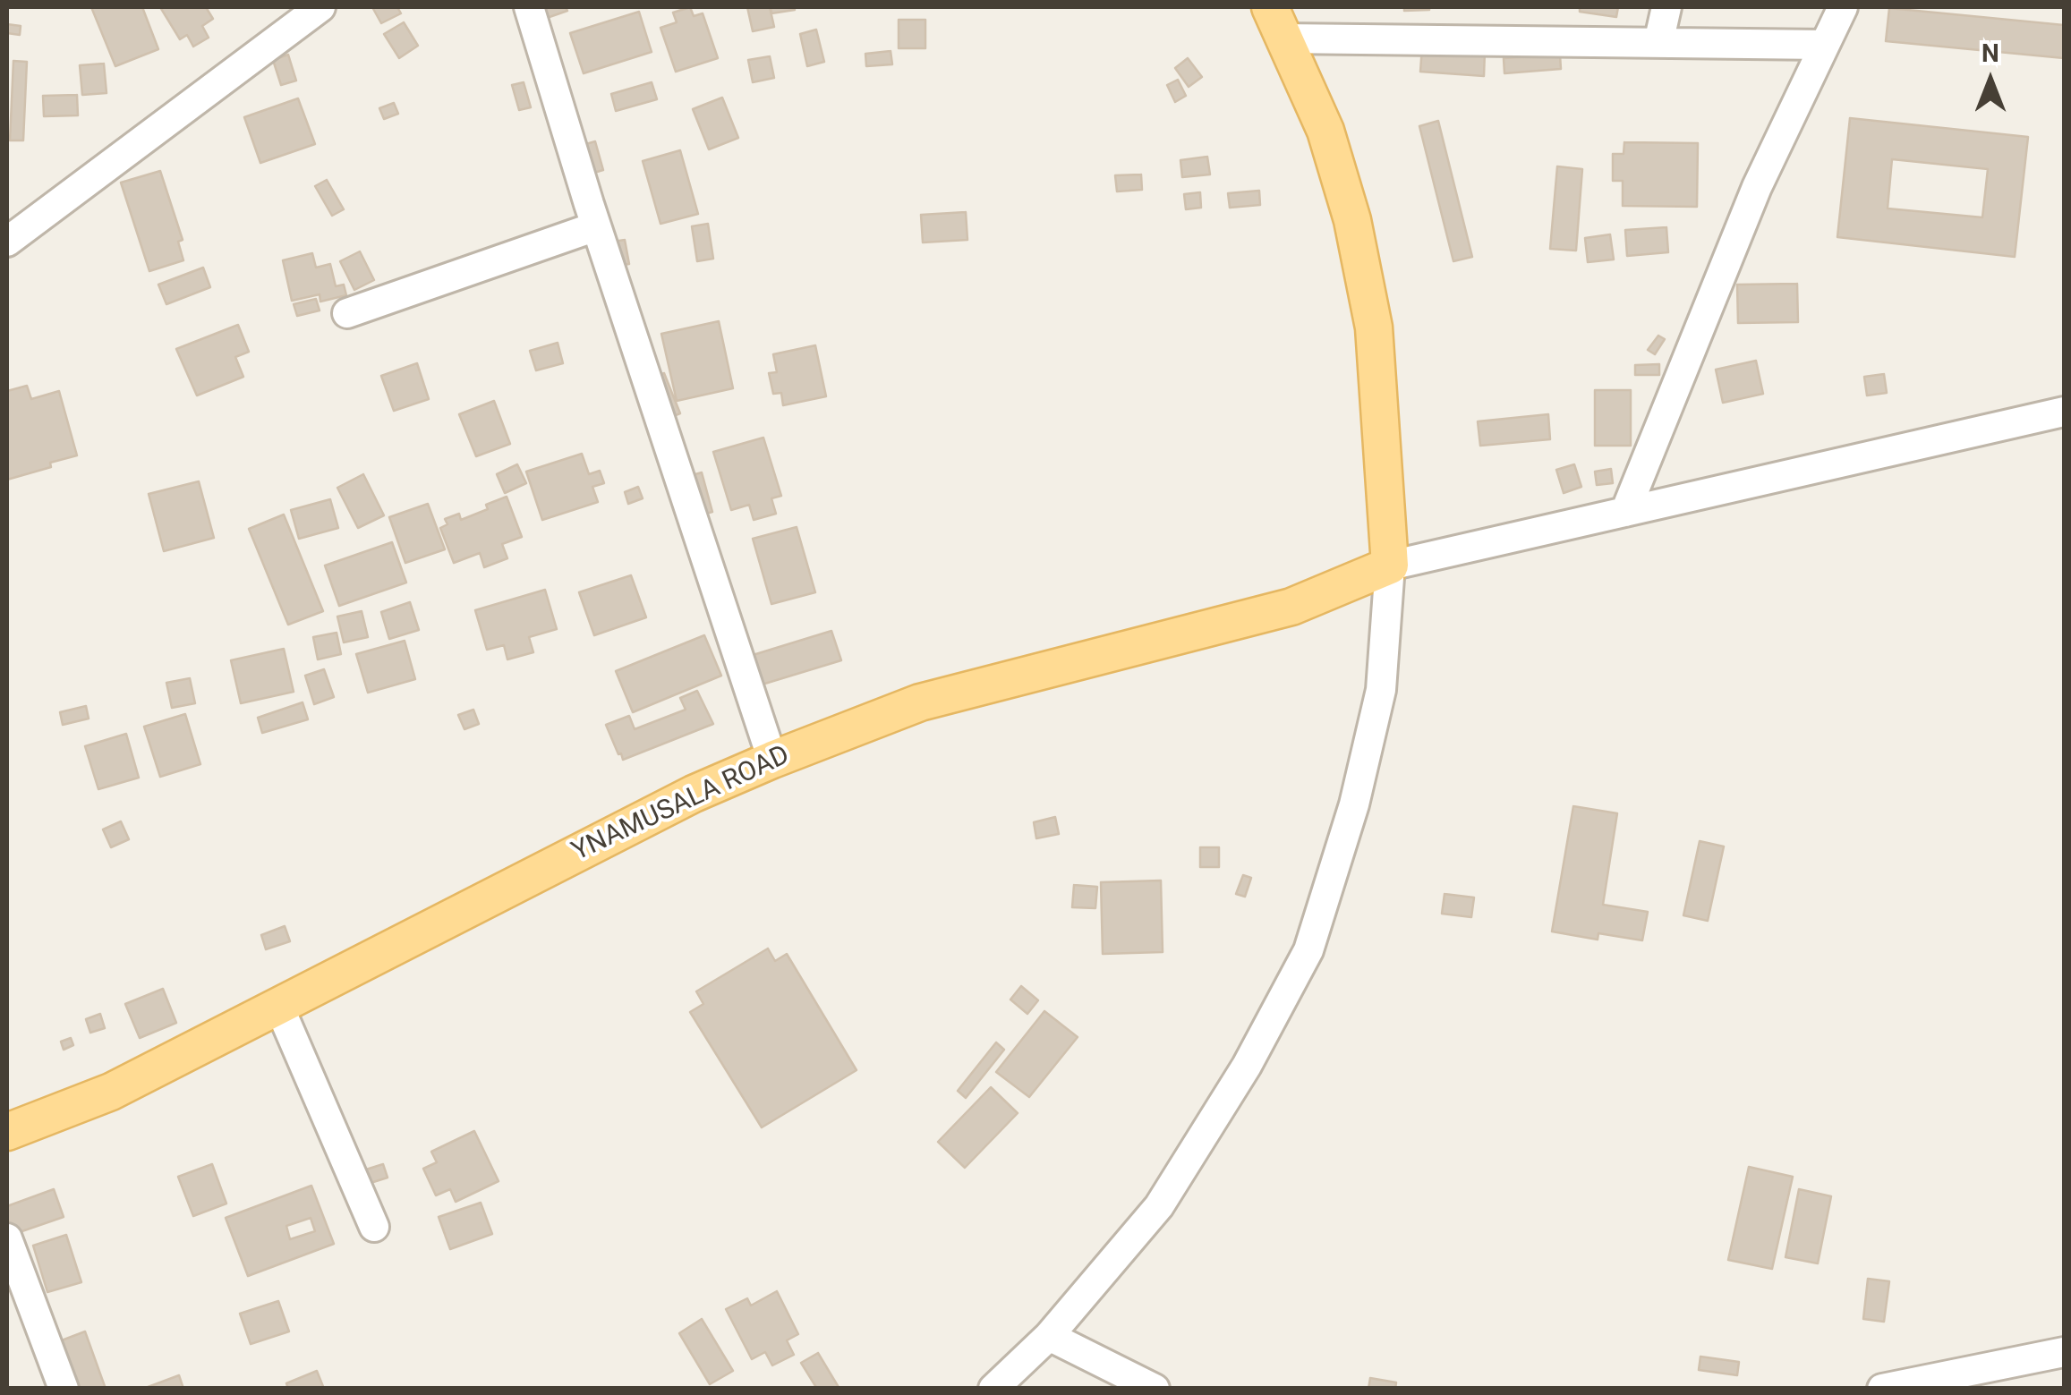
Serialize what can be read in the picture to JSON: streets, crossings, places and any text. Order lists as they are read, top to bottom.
{
  "streets": {
    "main road": ["YNAMUSALA ROAD"]
  },
  "north": "top"
}
